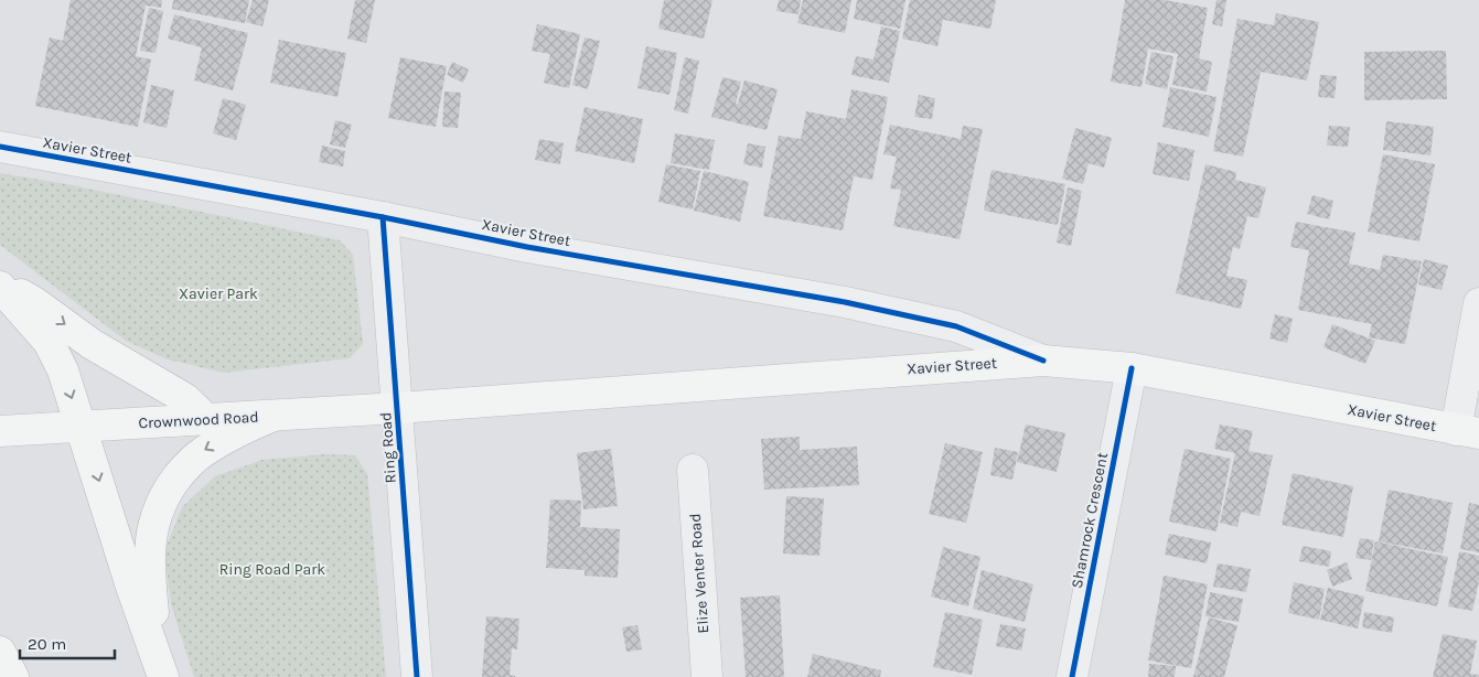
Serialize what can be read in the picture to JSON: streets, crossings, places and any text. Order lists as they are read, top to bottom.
{
  "streets": {
    "main road": ["Xavier Street", "Crownwood Road"],
    "street": ["Ring Road", "Shamrock Crescent", "Elize Venter Road"]
  },
  "crossings": [
    ["Xavier Street", "Crownwood Road"],
    ["Xavier Street", "Ring Road"],
    ["Xavier Street", "Shamrock Crescent"],
    ["Crownwood Road", "Ring Road"]
  ],
  "parks": ["Xavier Park", "Ring Road Park"],
  "scale_bar": "20 m"
}
